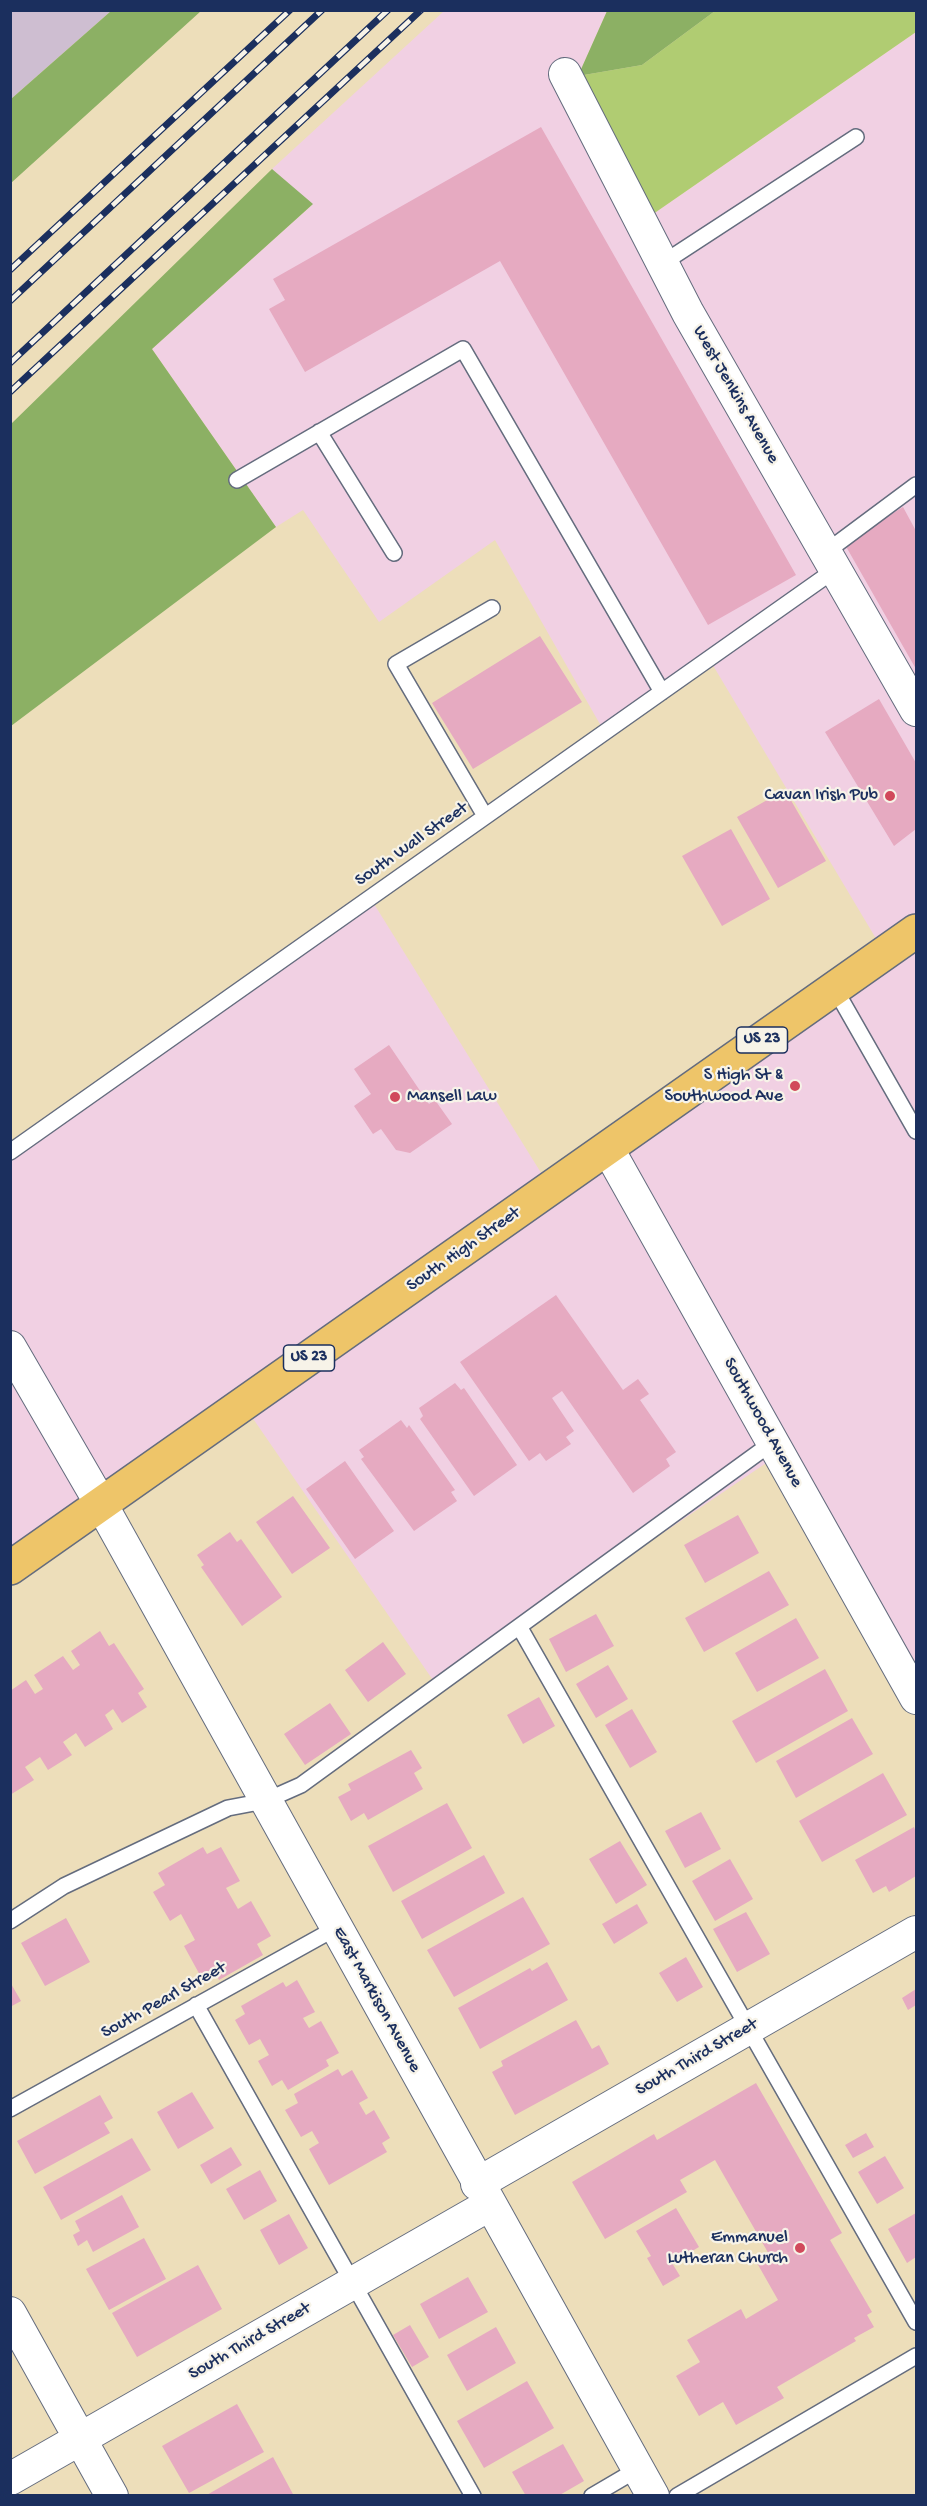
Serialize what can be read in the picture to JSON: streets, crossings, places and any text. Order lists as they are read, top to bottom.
{
  "streets": {
    "main road": ["US 23", "South High Street"],
    "street": [
      "West Jenkins Avenue",
      "Southwood Avenue",
      "East Markison Avenue",
      "South Third Street"
    ],
    "lane": ["South Wall Street", "South Pearl Street"]
  },
  "crossings": [
    ["West Jenkins Avenue", "South Wall Street"],
    ["South High Street", "Southwood Avenue"],
    ["South High Street", "East Markison Avenue"],
    ["East Markison Avenue", "South Pearl Street"],
    ["East Markison Avenue", "South Third Street"]
  ],
  "places": [
    "Cavan Irish Pub",
    "S High St & Southwood Ave",
    "Mansell Law",
    "Emmanuel Lutheran Church"
  ]
}
